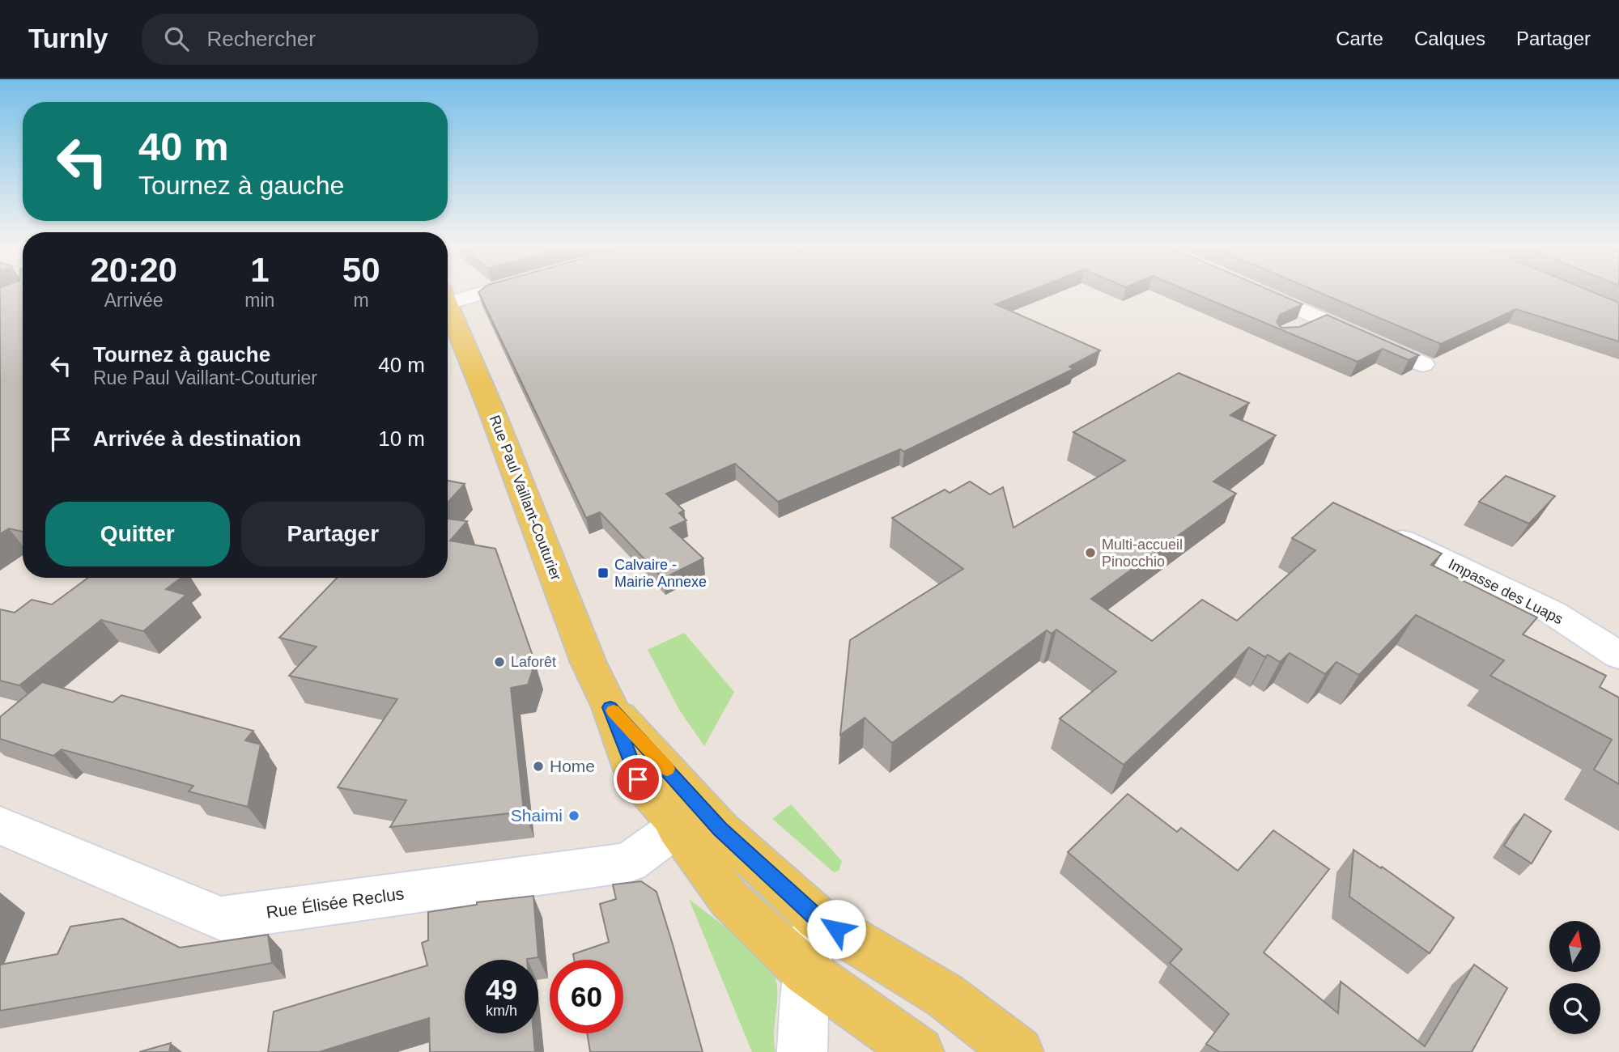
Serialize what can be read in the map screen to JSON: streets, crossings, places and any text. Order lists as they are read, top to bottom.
{
  "streets": {
    "main road": ["Rue Paul Vaillant-Couturier"],
    "street": ["Impasse des Luaps", "Rue Élisée Reclus"]
  },
  "crossings": [
    ["Rue Paul Vaillant-Couturier", "Rue Élisée Reclus"]
  ],
  "places": {
    "other": [
      "Multi-accueil Pinocchio",
      "Laforêt",
      "Home",
      "Shaimi"
    ],
    "transit": ["Calvaire - Mairie Annexe"]
  },
  "north": "top",
  "page": {
    "header": "Turnly",
    "search": "Rechercher",
    "nav": ["Carte", "Calques", "Partager"],
    "turn": ["40 m", "Tournez à gauche"],
    "eta": [
      "20:20",
      "Arrivée",
      "1",
      "min",
      "50",
      "m"
    ],
    "list": [
      {
        "name": "Tournez à gauche",
        "note": "Rue Paul Vaillant-Couturier",
        "value": "40 m"
      },
      {
        "name": "Arrivée à destination",
        "value": "10 m"
      }
    ],
    "buttons": ["Quitter", "Partager"],
    "speed": "49 km/h",
    "limit": "60"
  }
}
